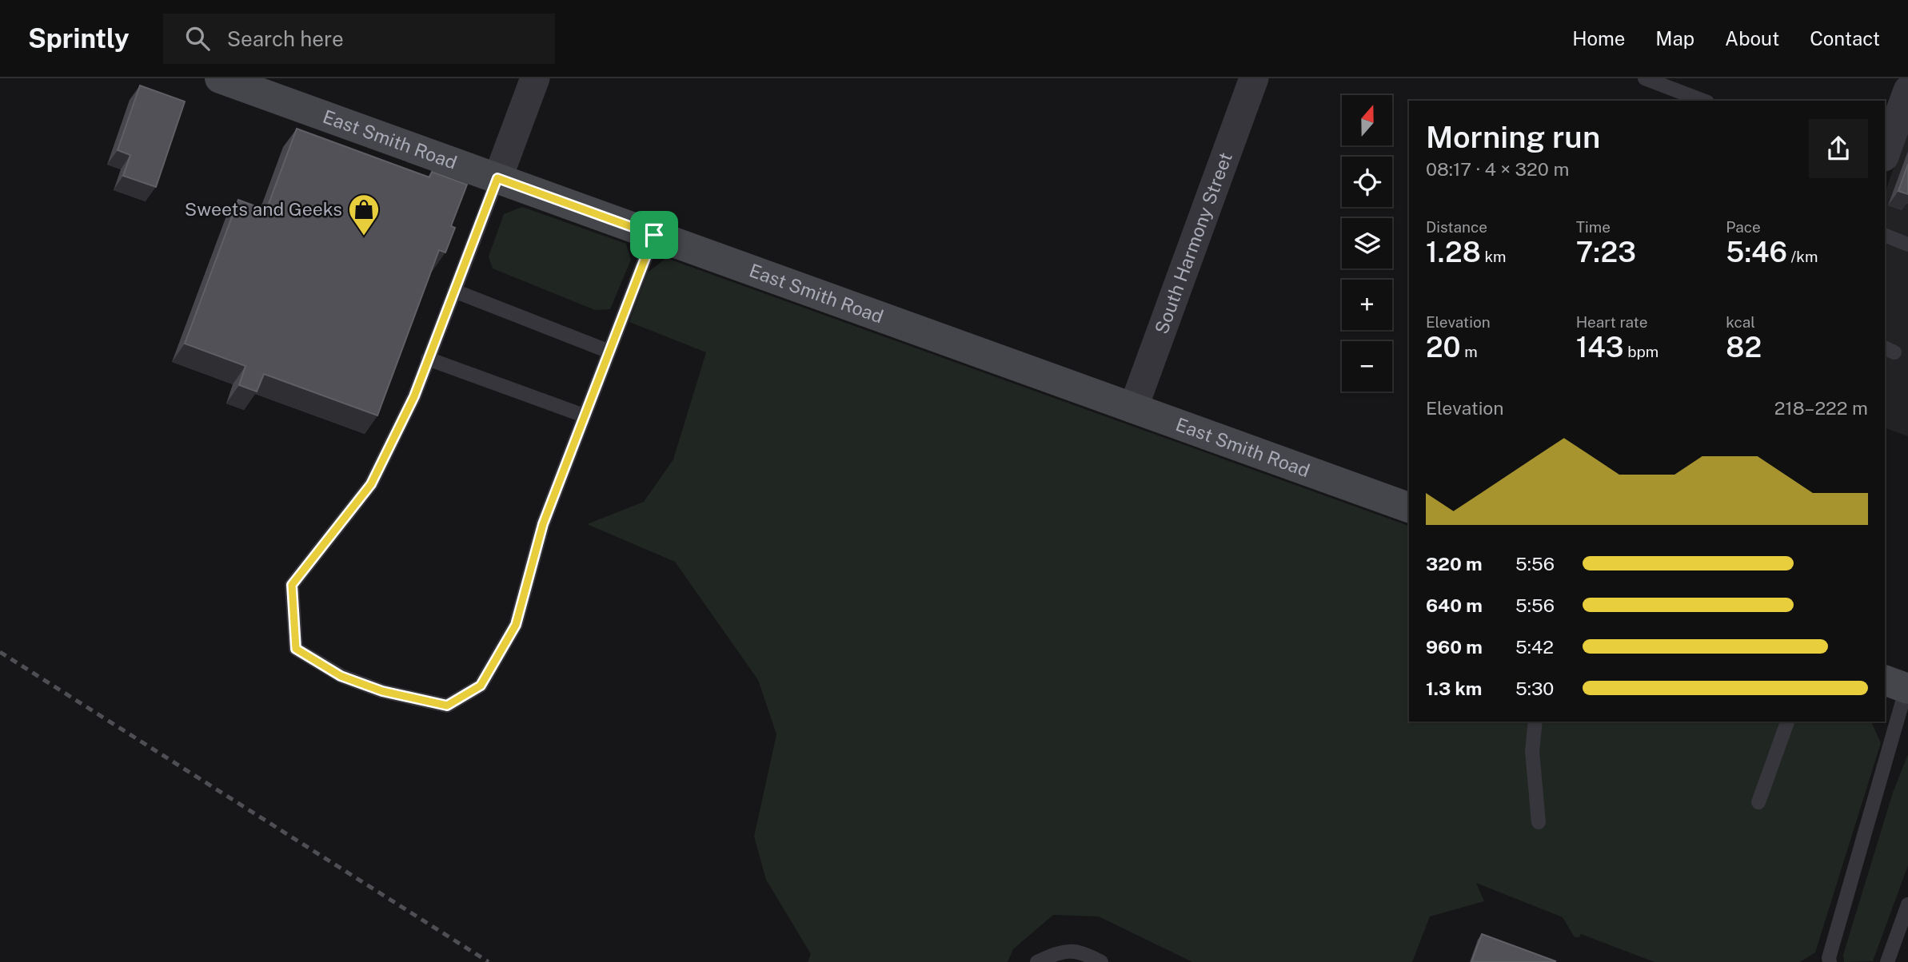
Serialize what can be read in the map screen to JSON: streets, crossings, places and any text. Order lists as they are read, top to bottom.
{
  "streets": {
    "street": ["East Smith Road", "South Harmony Street"]
  },
  "crossings": [
    ["East Smith Road", "South Harmony Street"]
  ],
  "places": {
    "shop": ["Sweets and Geeks"]
  },
  "north": "top",
  "page": {
    "header": "Sprintly",
    "search": "Search here",
    "nav": [
      "Home",
      "Map",
      "About",
      "Contact"
    ],
    "map_buttons": ["+", "−"],
    "heading": ["Morning run", "08:17 · 4 × 320 m"],
    "stats": [
      ["Distance", "1.28 km"],
      ["Time", "7:23"],
      ["Pace", "5:46 /km"],
      ["Elevation", "20 m"],
      ["Heart rate", "143 bpm"],
      ["kcal", "82"]
    ],
    "chart": ["Elevation", "218–222 m"],
    "list": [
      {
        "name": "320 m",
        "note": "5:56"
      },
      {
        "name": "640 m",
        "note": "5:56"
      },
      {
        "name": "960 m",
        "note": "5:42"
      },
      {
        "name": "1.3 km",
        "note": "5:30"
      }
    ]
  }
}
